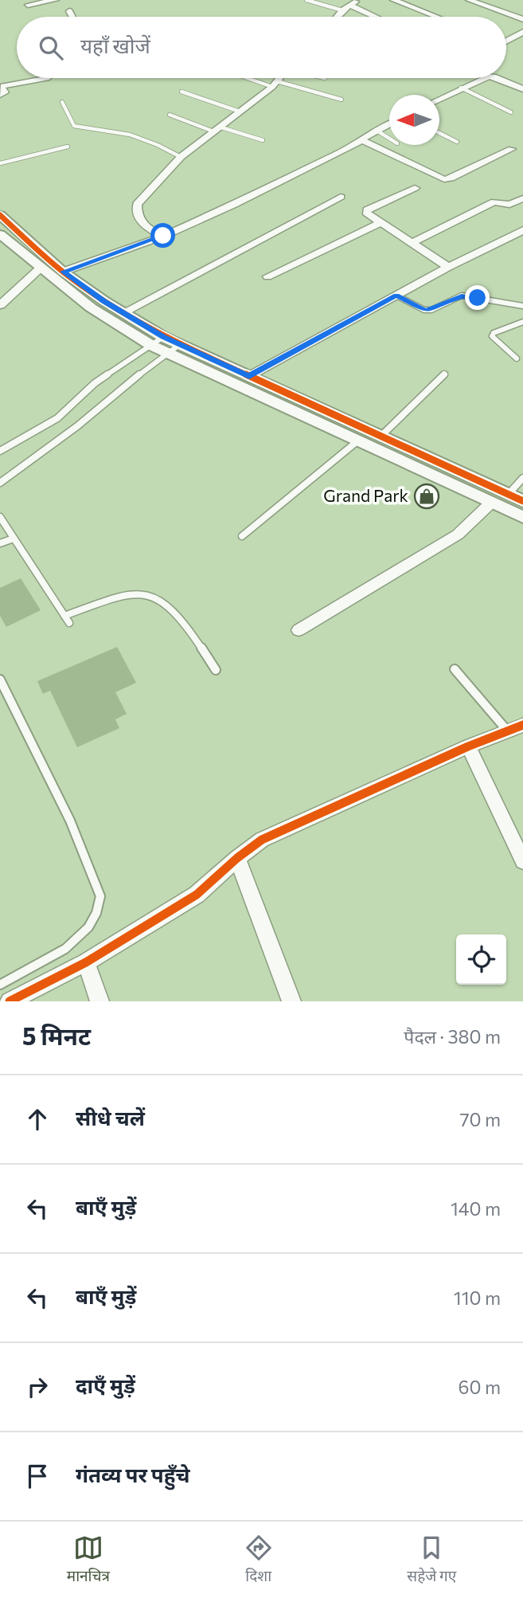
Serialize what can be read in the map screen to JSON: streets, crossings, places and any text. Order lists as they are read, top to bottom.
{
  "places": {
    "shop": ["Grand Park"]
  },
  "north": "left",
  "page": {
    "search": "यहाँ खोजें",
    "heading": ["5 मिनट", "पैदल · 380 m"],
    "list": [
      ["सीधे चलें", "70 m"],
      ["बाएँ मुड़ें", "140 m"],
      ["बाएँ मुड़ें", "110 m"],
      ["दाएँ मुड़ें", "60 m"],
      "गंतव्य पर पहुँचे"
    ],
    "nav": ["मानचित्र", "दिशा", "सहेजे गए"]
  }
}
